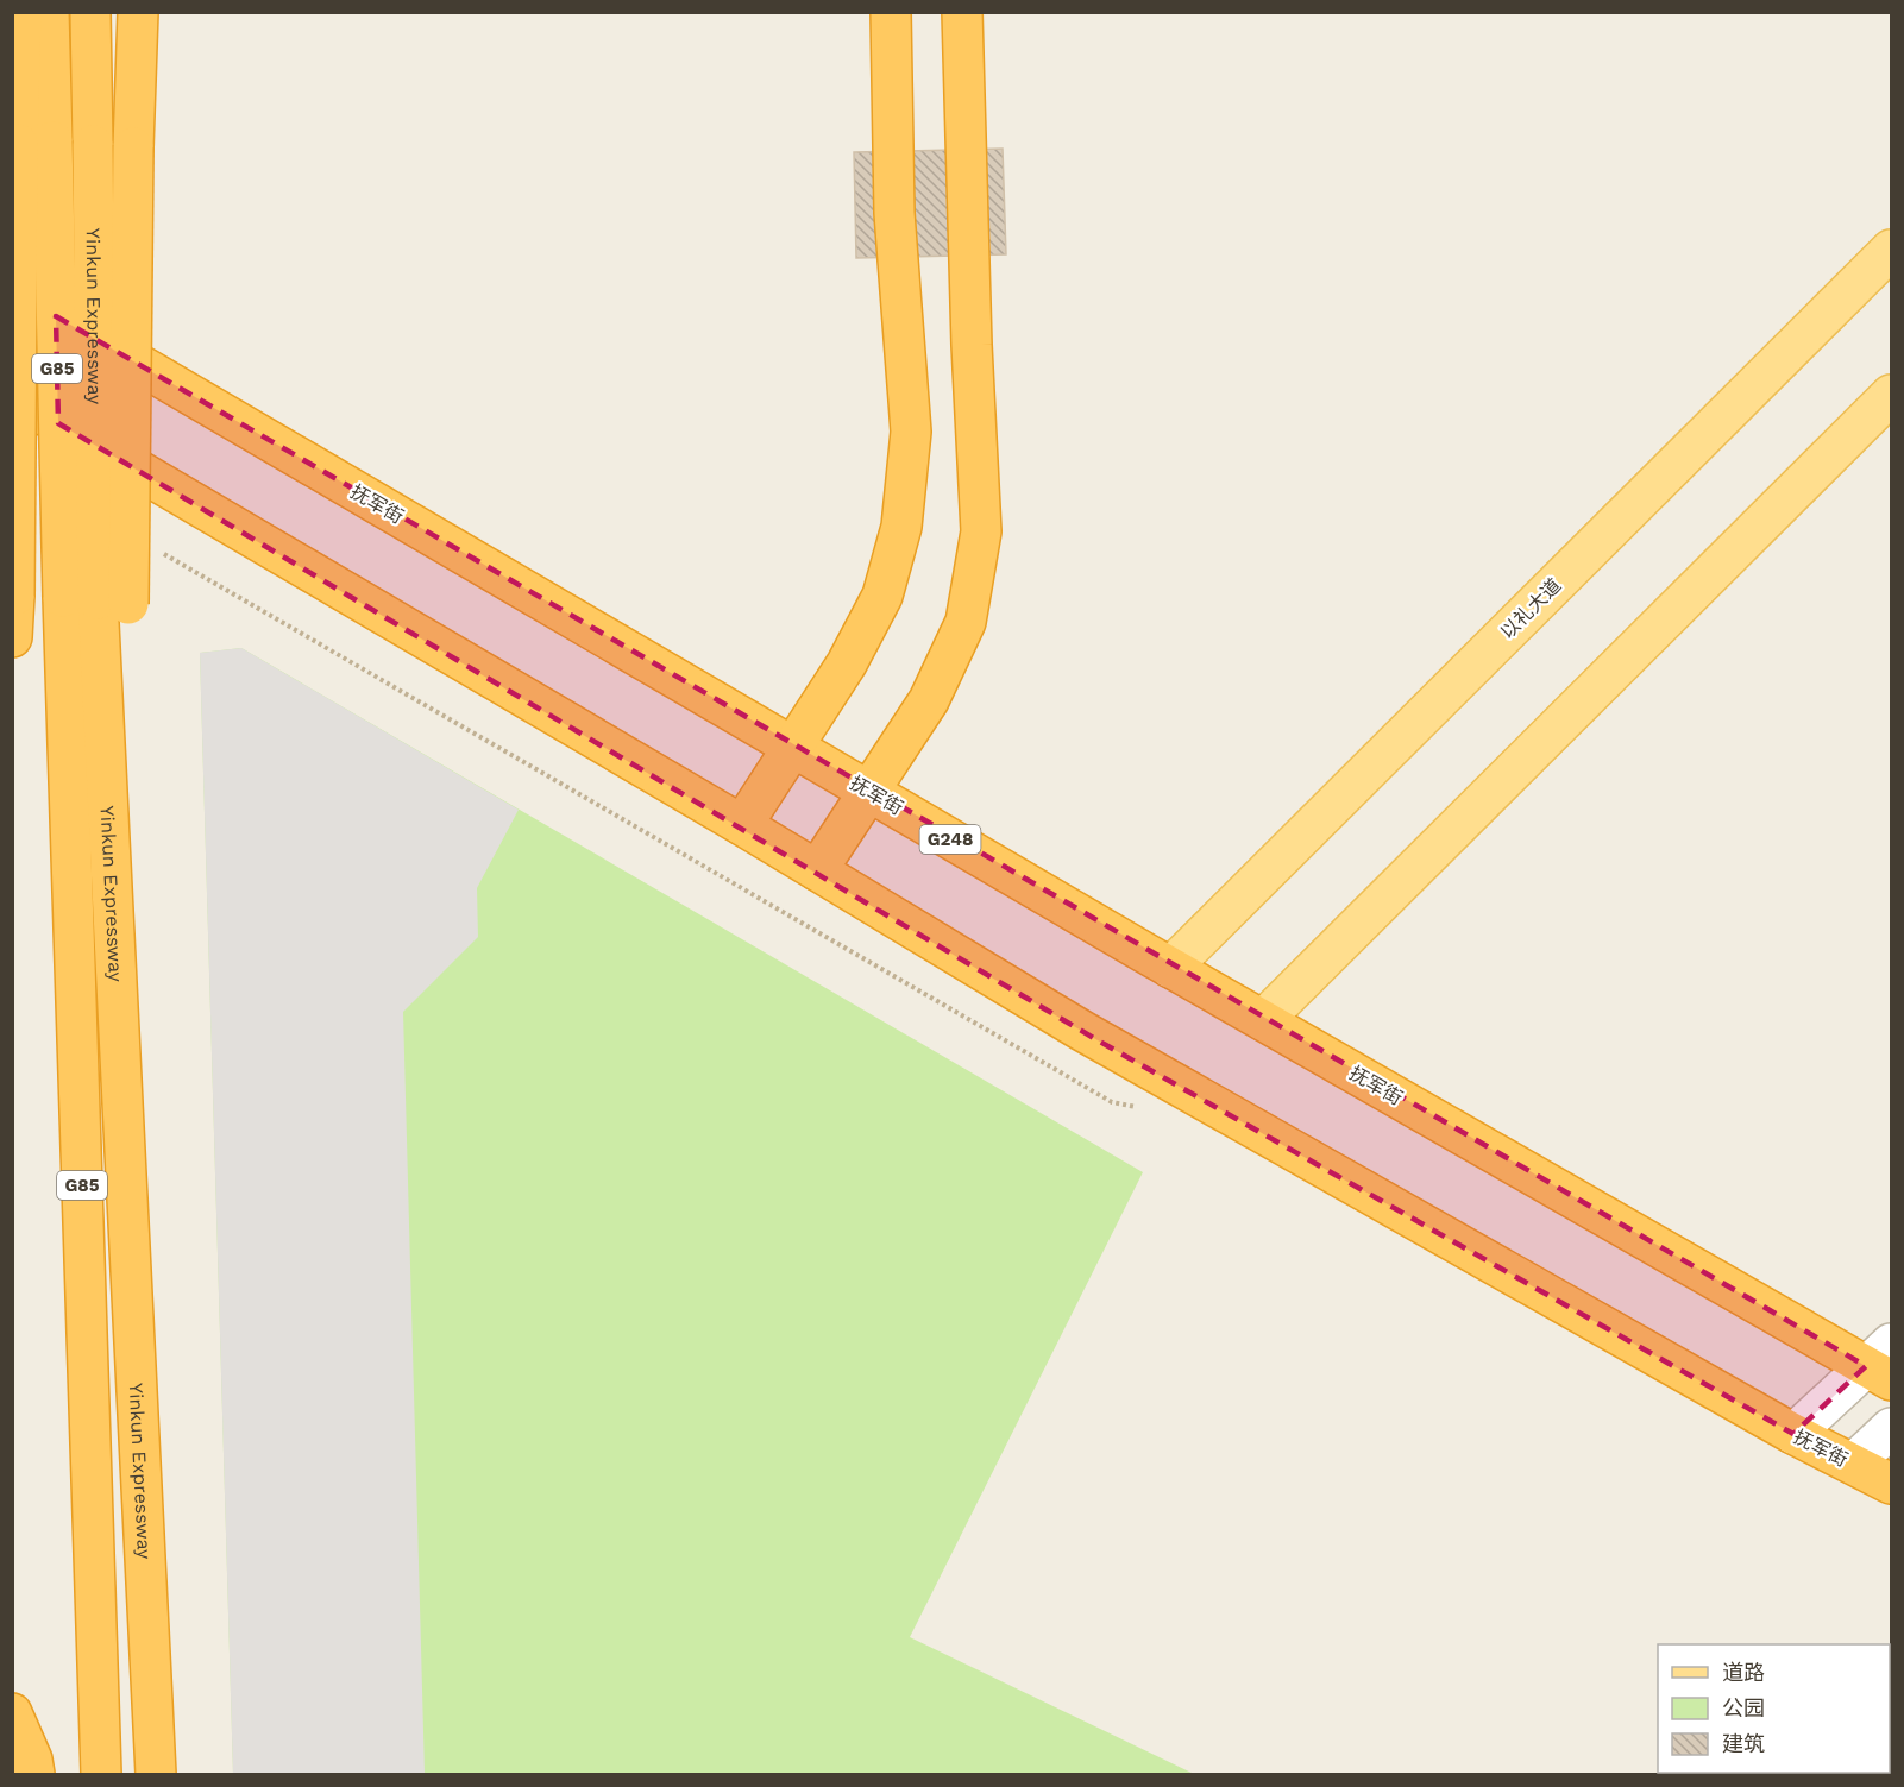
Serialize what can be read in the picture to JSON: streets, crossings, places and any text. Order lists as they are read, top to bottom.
{
  "streets": {
    "highway": [
      "Yinkun Expressway",
      "G85",
      "抚军街",
      "G248"
    ],
    "main road": ["以礼大道"]
  },
  "crossings": [
    ["抚军街", "以礼大道"]
  ],
  "legend": ["道路", "公园", "建筑"]
}
